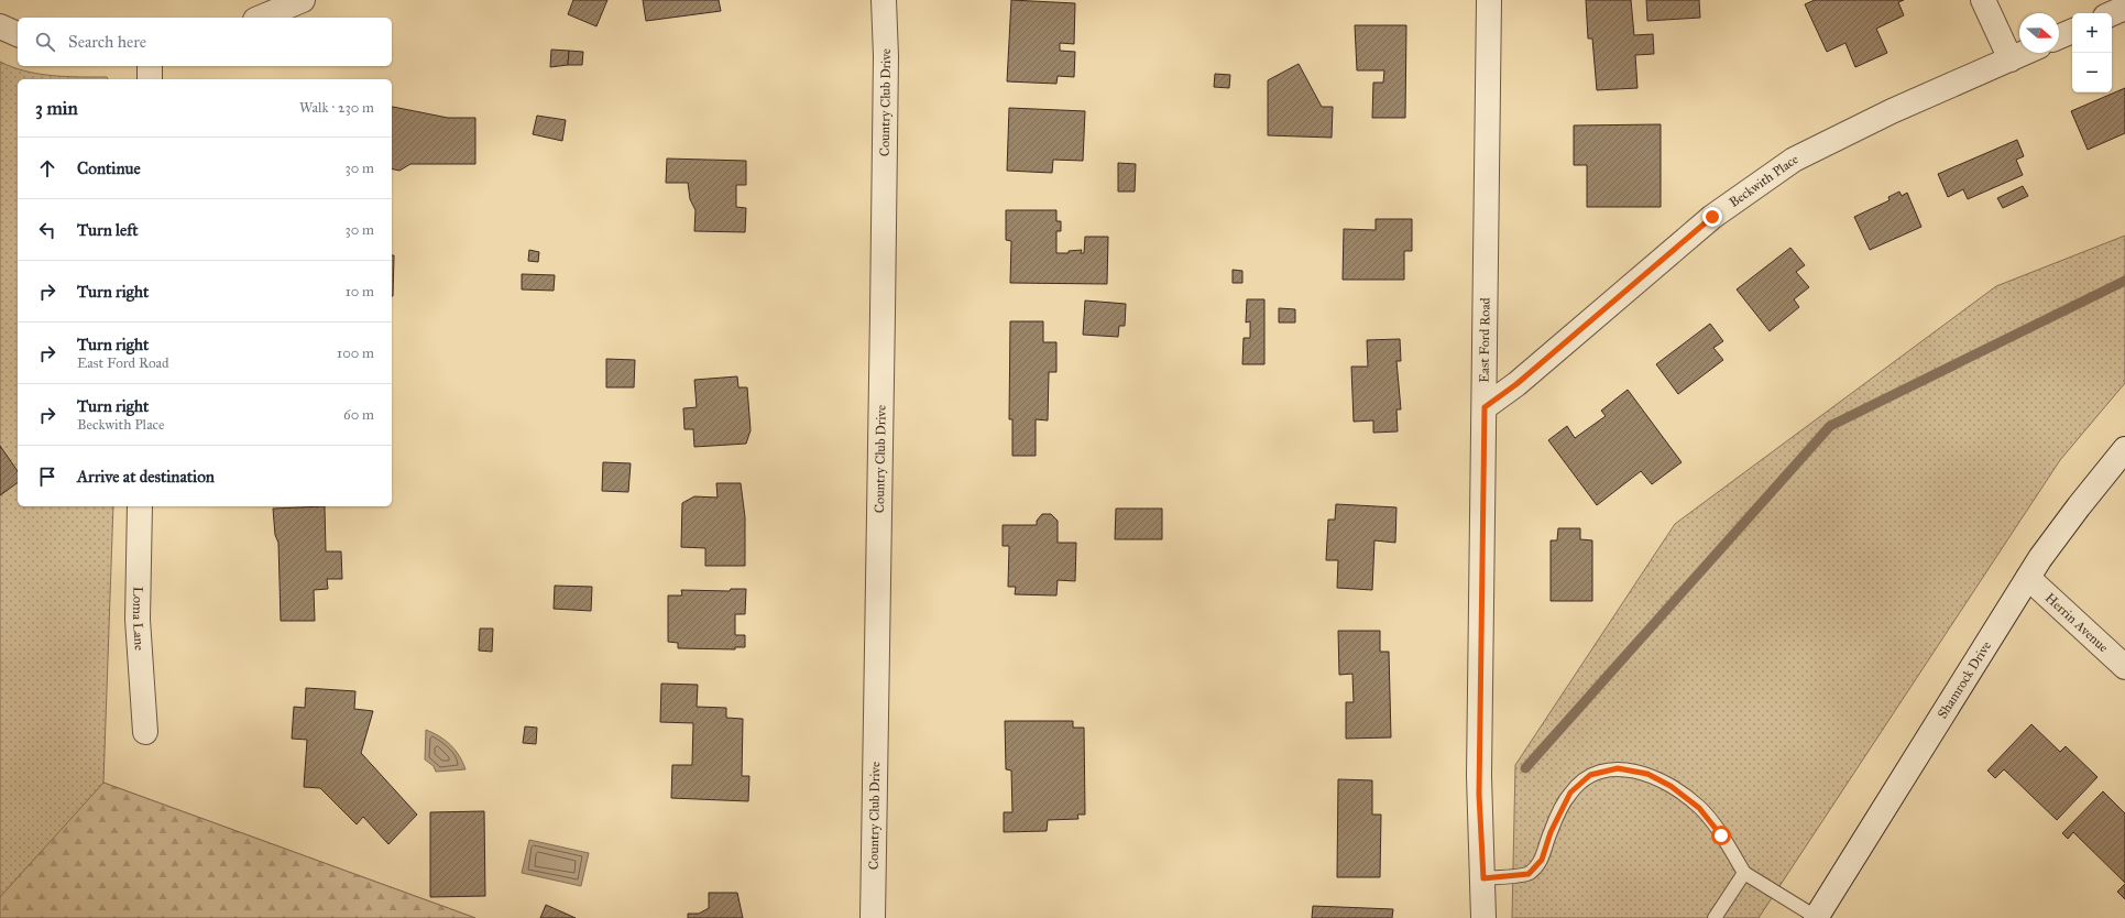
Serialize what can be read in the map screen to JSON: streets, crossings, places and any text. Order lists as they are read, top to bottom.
{
  "streets": {
    "street": [
      "Country Club Drive",
      "Beckwith Place",
      "East Ford Road",
      "Loma Lane",
      "Herrin Avenue",
      "Shamrock Drive"
    ]
  },
  "crossings": [
    ["Beckwith Place", "East Ford Road"],
    ["Herrin Avenue", "Shamrock Drive"]
  ],
  "north": "right",
  "page": {
    "map_buttons": ["+", "−"],
    "search": "Search here",
    "heading": ["3 min", "Walk · 230 m"],
    "list": [
      ["Continue", "30 m"],
      ["Turn left", "30 m"],
      ["Turn right", "10 m"],
      ["Turn right", "East Ford Road", "100 m"],
      ["Turn right", "Beckwith Place", "60 m"],
      "Arrive at destination"
    ]
  }
}
